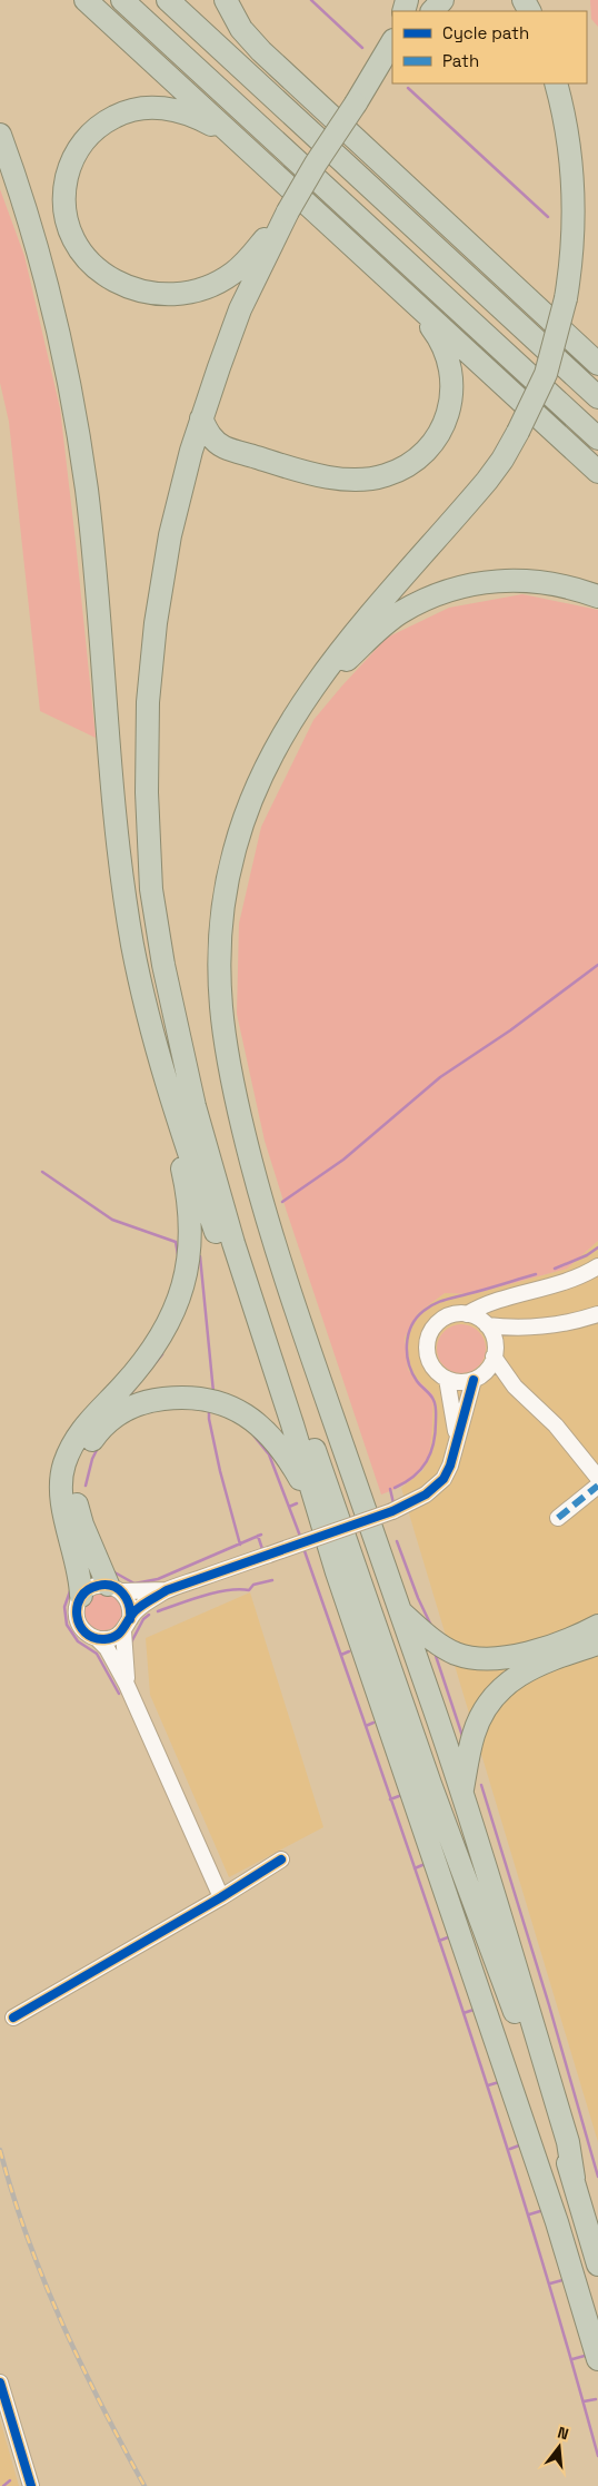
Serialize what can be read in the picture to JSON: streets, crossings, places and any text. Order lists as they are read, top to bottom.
{
  "legend": ["Cycle path", "Path"],
  "north": "top"
}
